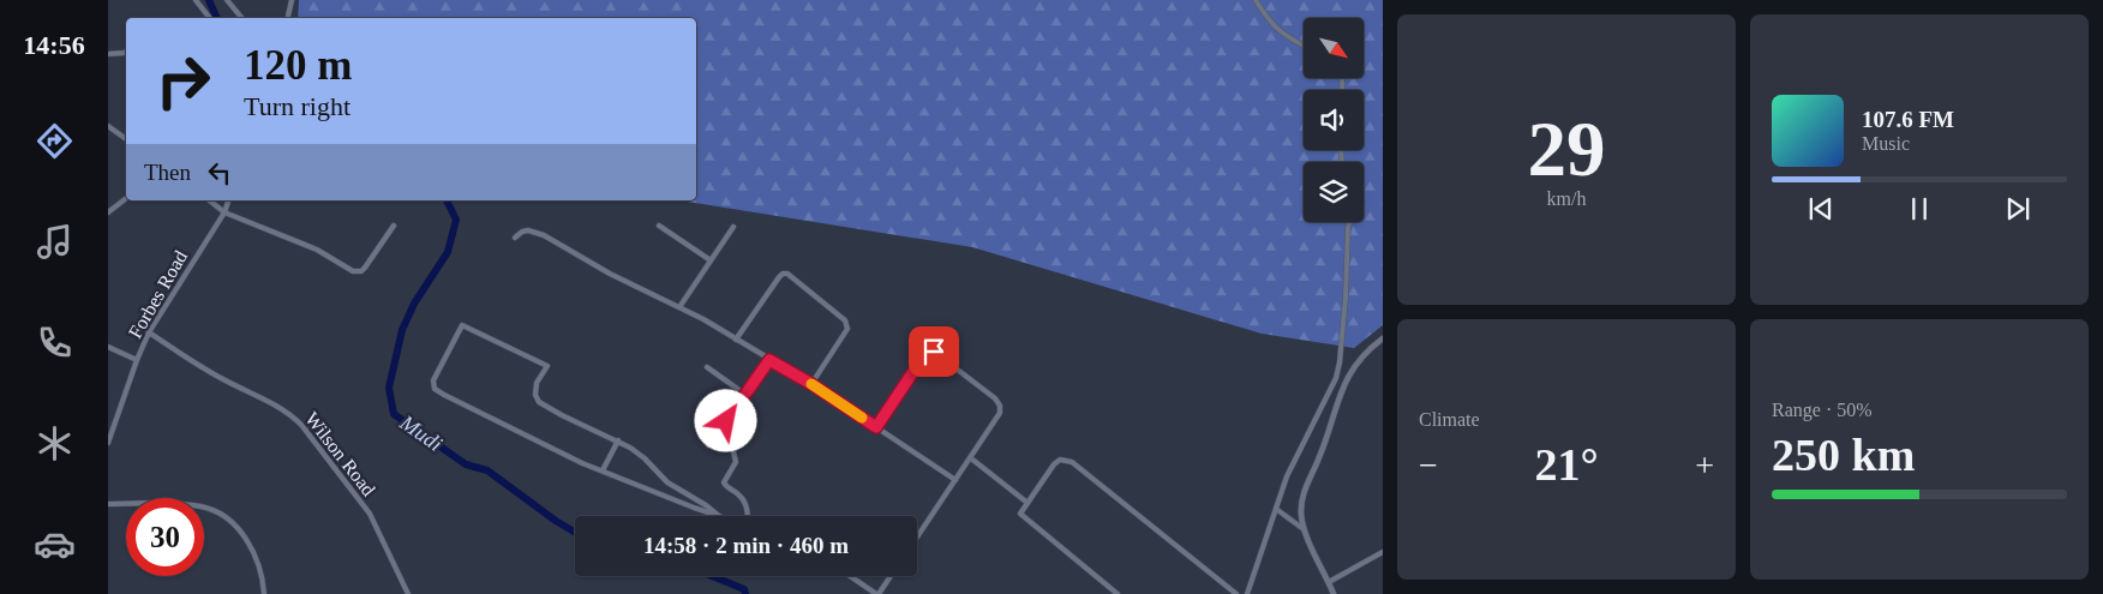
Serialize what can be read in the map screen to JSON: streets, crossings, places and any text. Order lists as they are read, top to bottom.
{
  "streets": {
    "street": ["Forbes Road", "Wilson Road"]
  },
  "crossings": [
    ["Forbes Road", "Wilson Road"]
  ],
  "water": ["Mudi"],
  "north": "bottom right",
  "page": {
    "tabs": "14:56",
    "tile": [
      ["29", "km/h"],
      "Climate",
      ["Range · 50%", "250 km"]
    ],
    "turn": ["120 m", "Turn right"],
    "song": ["107.6 FM", "Music"],
    "then": "Then",
    "heat": ["−", "21°", "+"],
    "limit": "30",
    "trip": "14:58 · 2 min · 460 m"
  }
}
